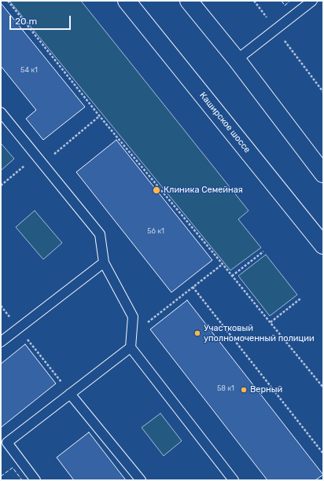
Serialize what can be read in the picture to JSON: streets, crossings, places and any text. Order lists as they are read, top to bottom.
{
  "streets": {
    "main road": ["Каширское шоссе"]
  },
  "places": ["Клиника Семейная", "Участковый уполномоченный полиции", "Верный"],
  "house_numbers": ["54 к1", "56 к1", "58 к1"],
  "scale_bar": "20 m"
}
